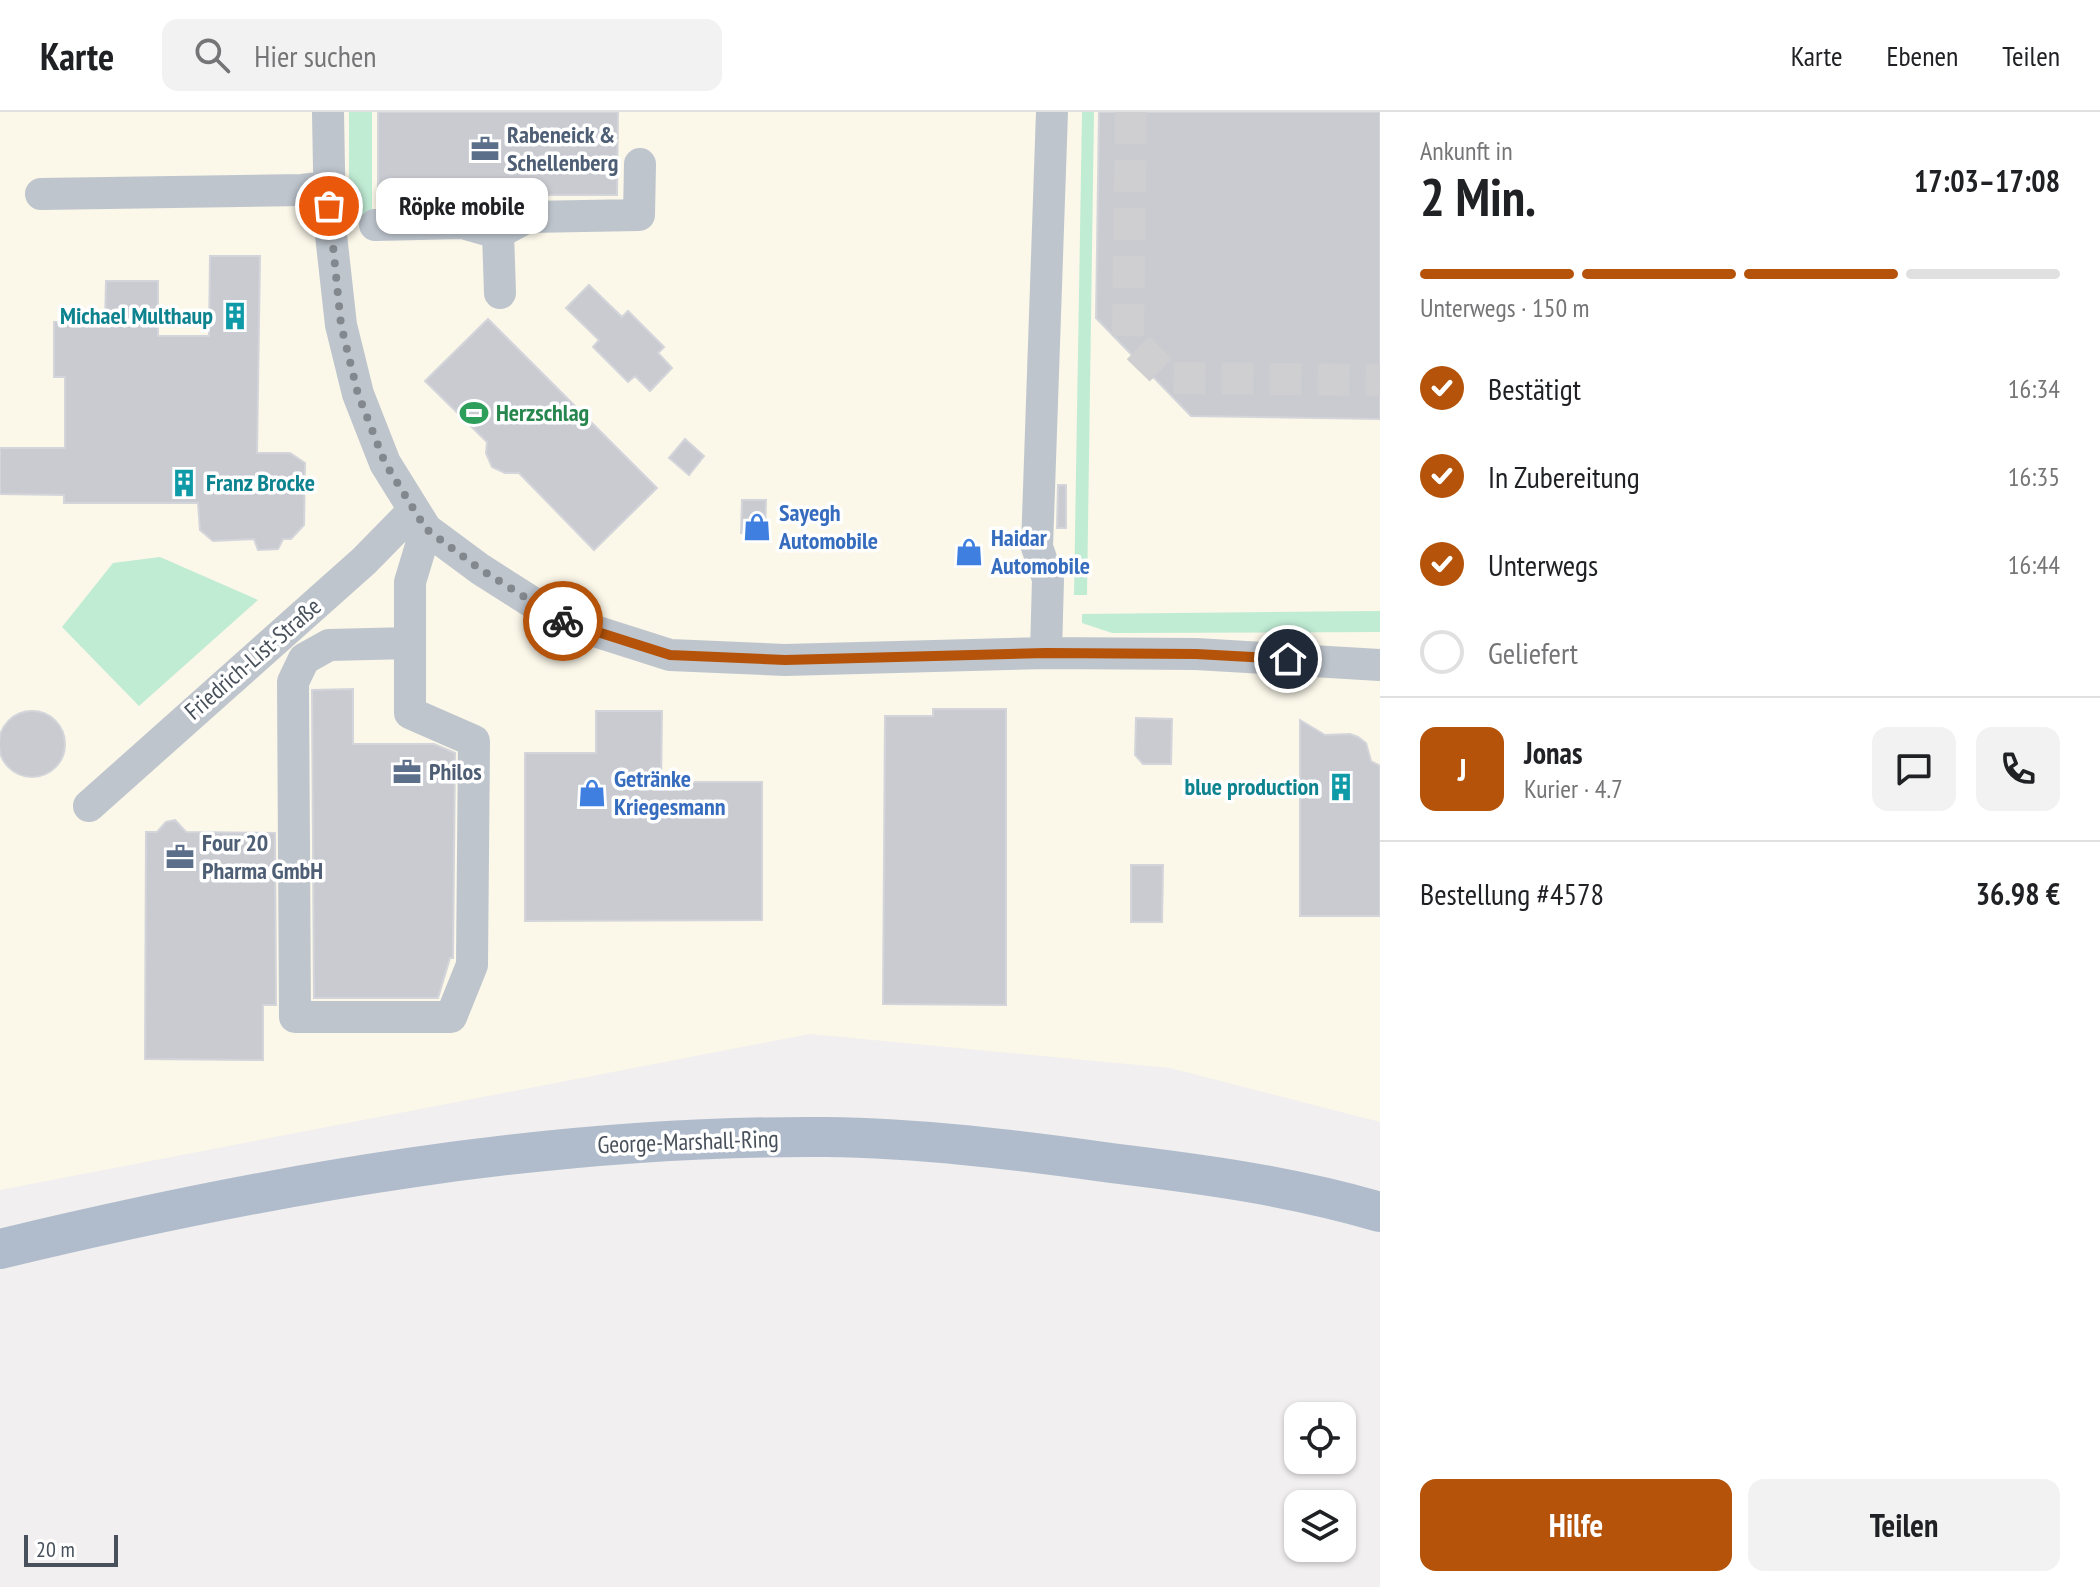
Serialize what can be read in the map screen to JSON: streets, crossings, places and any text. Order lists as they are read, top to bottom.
{
  "streets": {
    "main road": ["George-Marshall-Ring"],
    "street": ["Friedrich-List-Straße"]
  },
  "places": {
    "office": ["Rabeneick & Schellenberg", "Philos", "Four 20 Pharma GmbH"],
    "other": ["Röpke mobile"],
    "building": ["Michael Multhaup", "Franz Brocke", "blue production"],
    "sports": ["Herzschlag"],
    "shop": ["Sayegh Automobile", "Haidar Automobile", "Getränke Kriegesmann"]
  },
  "scale_bar": "20 m",
  "page": {
    "header": "Karte",
    "search": "Hier suchen",
    "nav": ["Karte", "Ebenen", "Teilen"],
    "heading": ["2 Min.", "Ankunft in", "17:03–17:08"],
    "panel": [
      "Jonas",
      "Kurier · 4.7",
      "Bestellung #4578",
      "36.98 €"
    ],
    "bubble": "Röpke mobile",
    "bar": "Unterwegs · 150 m",
    "list": [
      ["Bestätigt", "16:34"],
      ["In Zubereitung", "16:35"],
      ["Unterwegs", "16:44"],
      "Geliefert"
    ],
    "round": "J",
    "buttons": ["Hilfe", "Teilen"],
    "scale": "20 m"
  }
}
